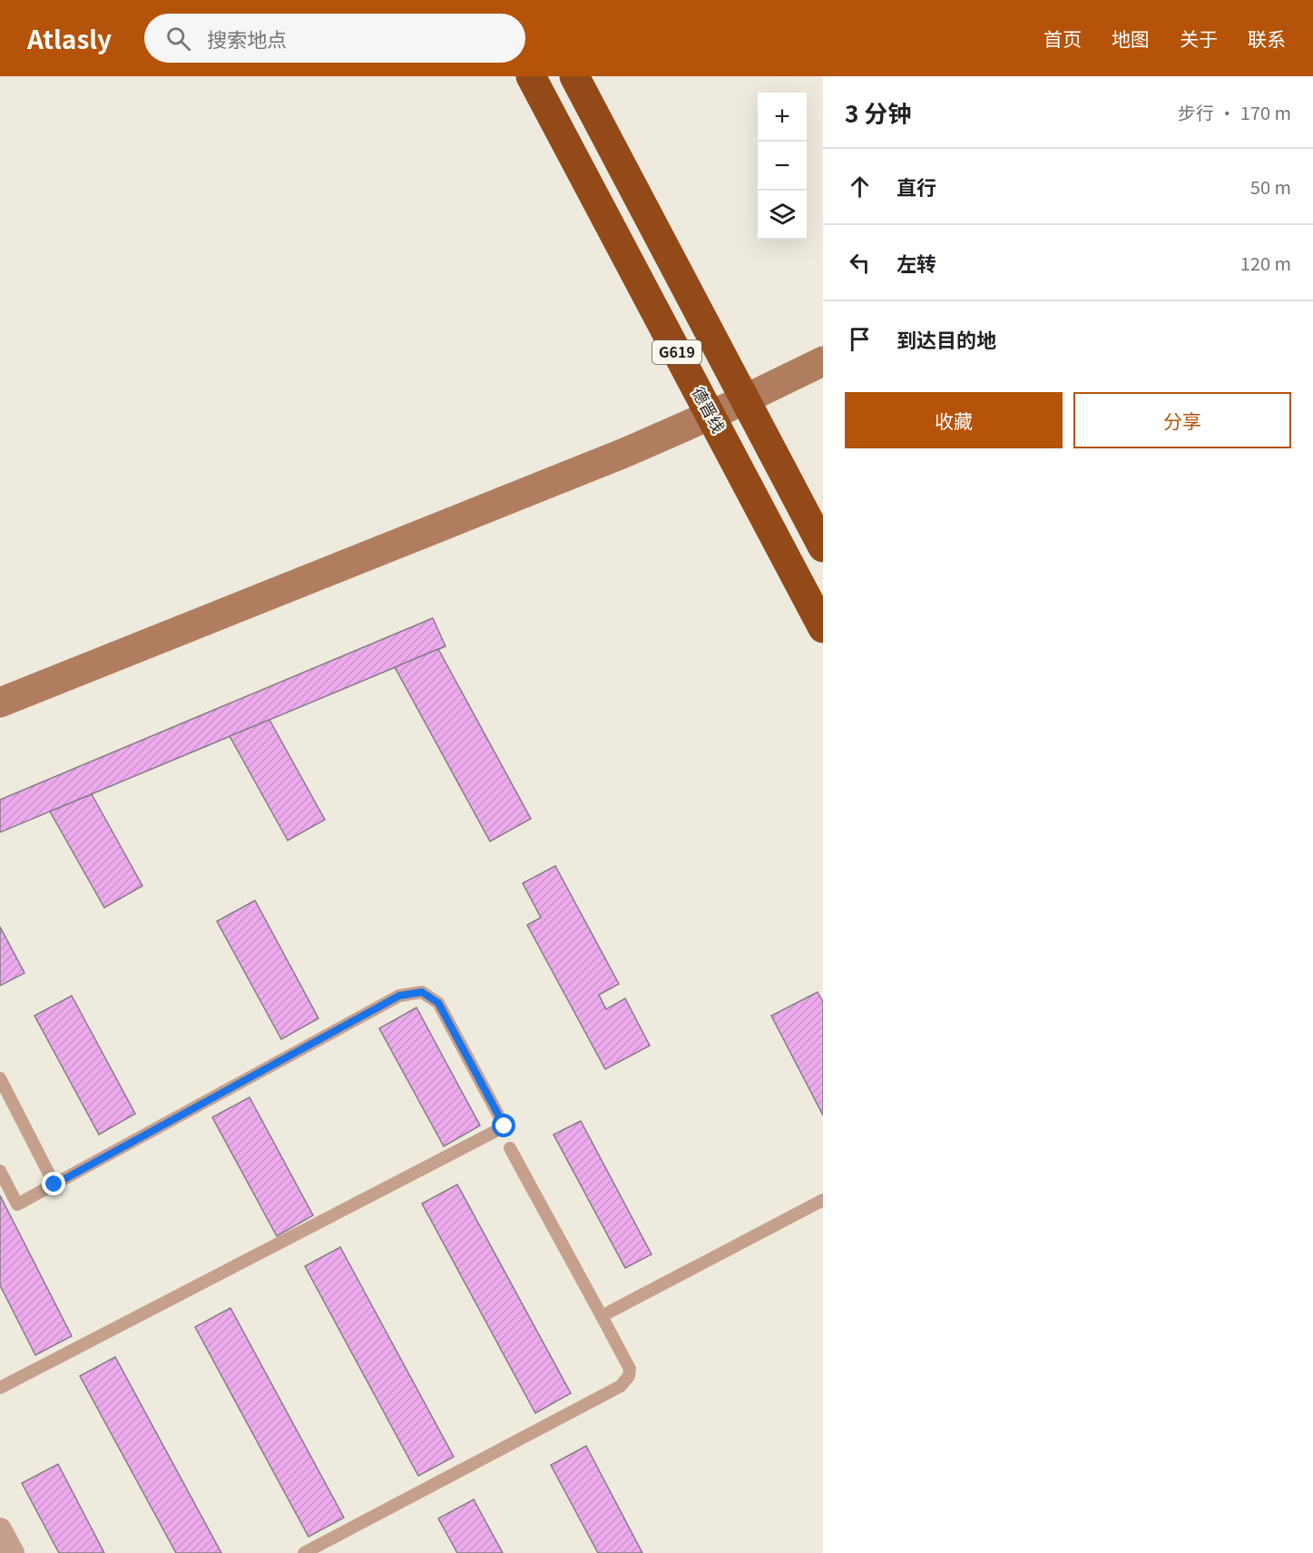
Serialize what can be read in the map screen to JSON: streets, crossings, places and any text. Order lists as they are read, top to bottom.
{
  "streets": {
    "highway": ["G619", "德晋线"]
  },
  "page": {
    "header": "Atlasly",
    "search": "搜索地点",
    "nav": [
      "首页",
      "地图",
      "关于",
      "联系"
    ],
    "heading": ["3 分钟", "步行 · 170 m"],
    "map_buttons": ["+", "−"],
    "list": [
      ["直行", "50 m"],
      ["左转", "120 m"],
      "到达目的地"
    ],
    "buttons": ["收藏", "分享"]
  }
}
